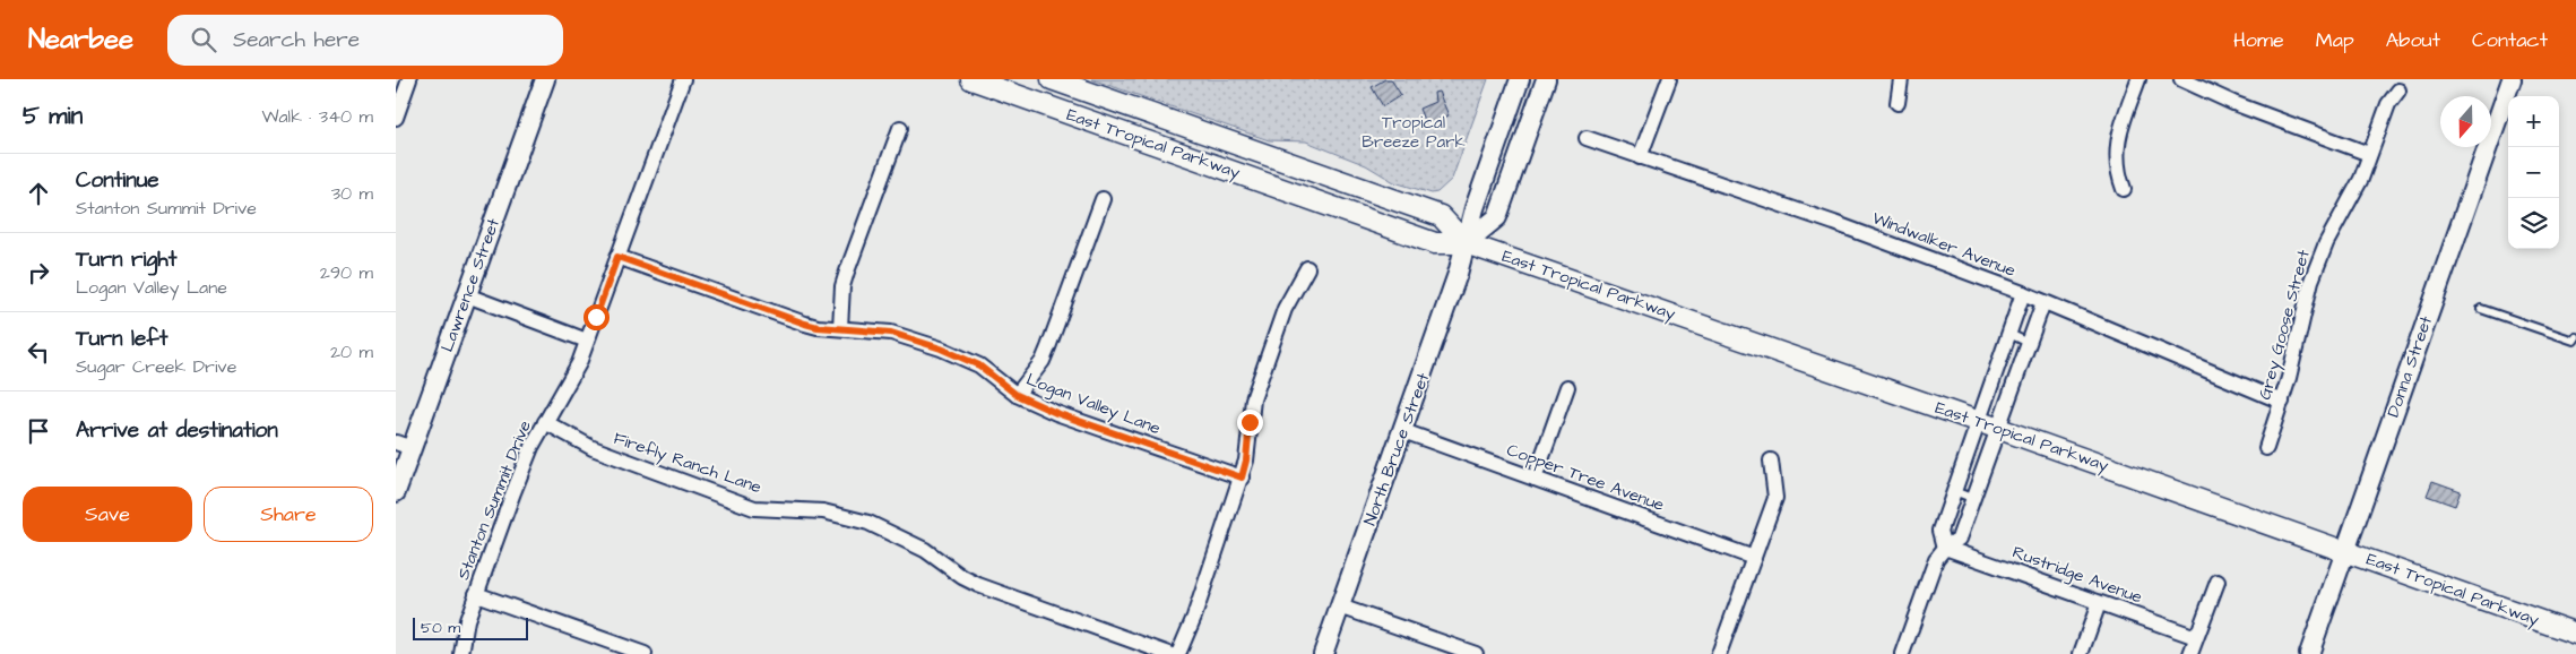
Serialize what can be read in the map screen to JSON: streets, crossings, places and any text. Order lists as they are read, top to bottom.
{
  "streets": {
    "main road": ["East Tropical Parkway"],
    "street": [
      "Windwalker Avenue",
      "Lawrence Street",
      "Grey Goose Street",
      "Donna Street",
      "Logan Valley Lane",
      "North Bruce Street",
      "Firefly Ranch Lane",
      "Copper Tree Avenue",
      "Stanton Summit Drive",
      "Rustridge Avenue"
    ]
  },
  "crossings": [
    ["East Tropical Parkway", "Donna Street"],
    ["East Tropical Parkway", "North Bruce Street"],
    ["Windwalker Avenue", "Grey Goose Street"],
    ["Logan Valley Lane", "Stanton Summit Drive"],
    ["North Bruce Street", "Copper Tree Avenue"],
    ["Firefly Ranch Lane", "Stanton Summit Drive"]
  ],
  "parks": ["Tropical Breeze Park"],
  "scale_bar": "50 m",
  "north": "bottom",
  "page": {
    "header": "Nearbee",
    "search": "Search here",
    "nav": [
      "Home",
      "Map",
      "About",
      "Contact"
    ],
    "heading": ["5 min", "Walk · 340 m"],
    "map_buttons": ["+", "−"],
    "list": [
      ["Continue", "Stanton Summit Drive", "30 m"],
      ["Turn right", "Logan Valley Lane", "290 m"],
      ["Turn left", "Sugar Creek Drive", "20 m"],
      "Arrive at destination"
    ],
    "buttons": ["Save", "Share"],
    "scale": "50 m"
  }
}
